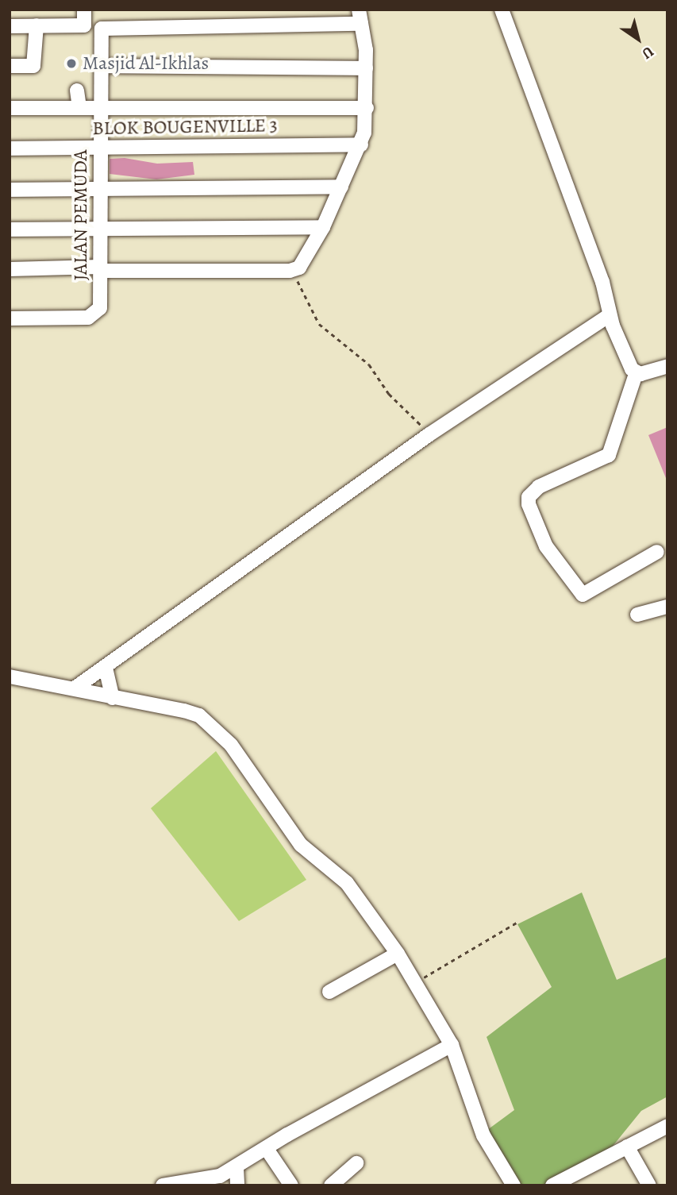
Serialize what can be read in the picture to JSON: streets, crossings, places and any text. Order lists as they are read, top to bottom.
{
  "streets": {
    "street": ["BLOK BOUGENVILLE 3", "JALAN PEMUDA"]
  },
  "crossings": [
    ["BLOK BOUGENVILLE 3", "JALAN PEMUDA"]
  ],
  "places": ["Masjid Al-Ikhlas"],
  "north": "bottom right"
}
